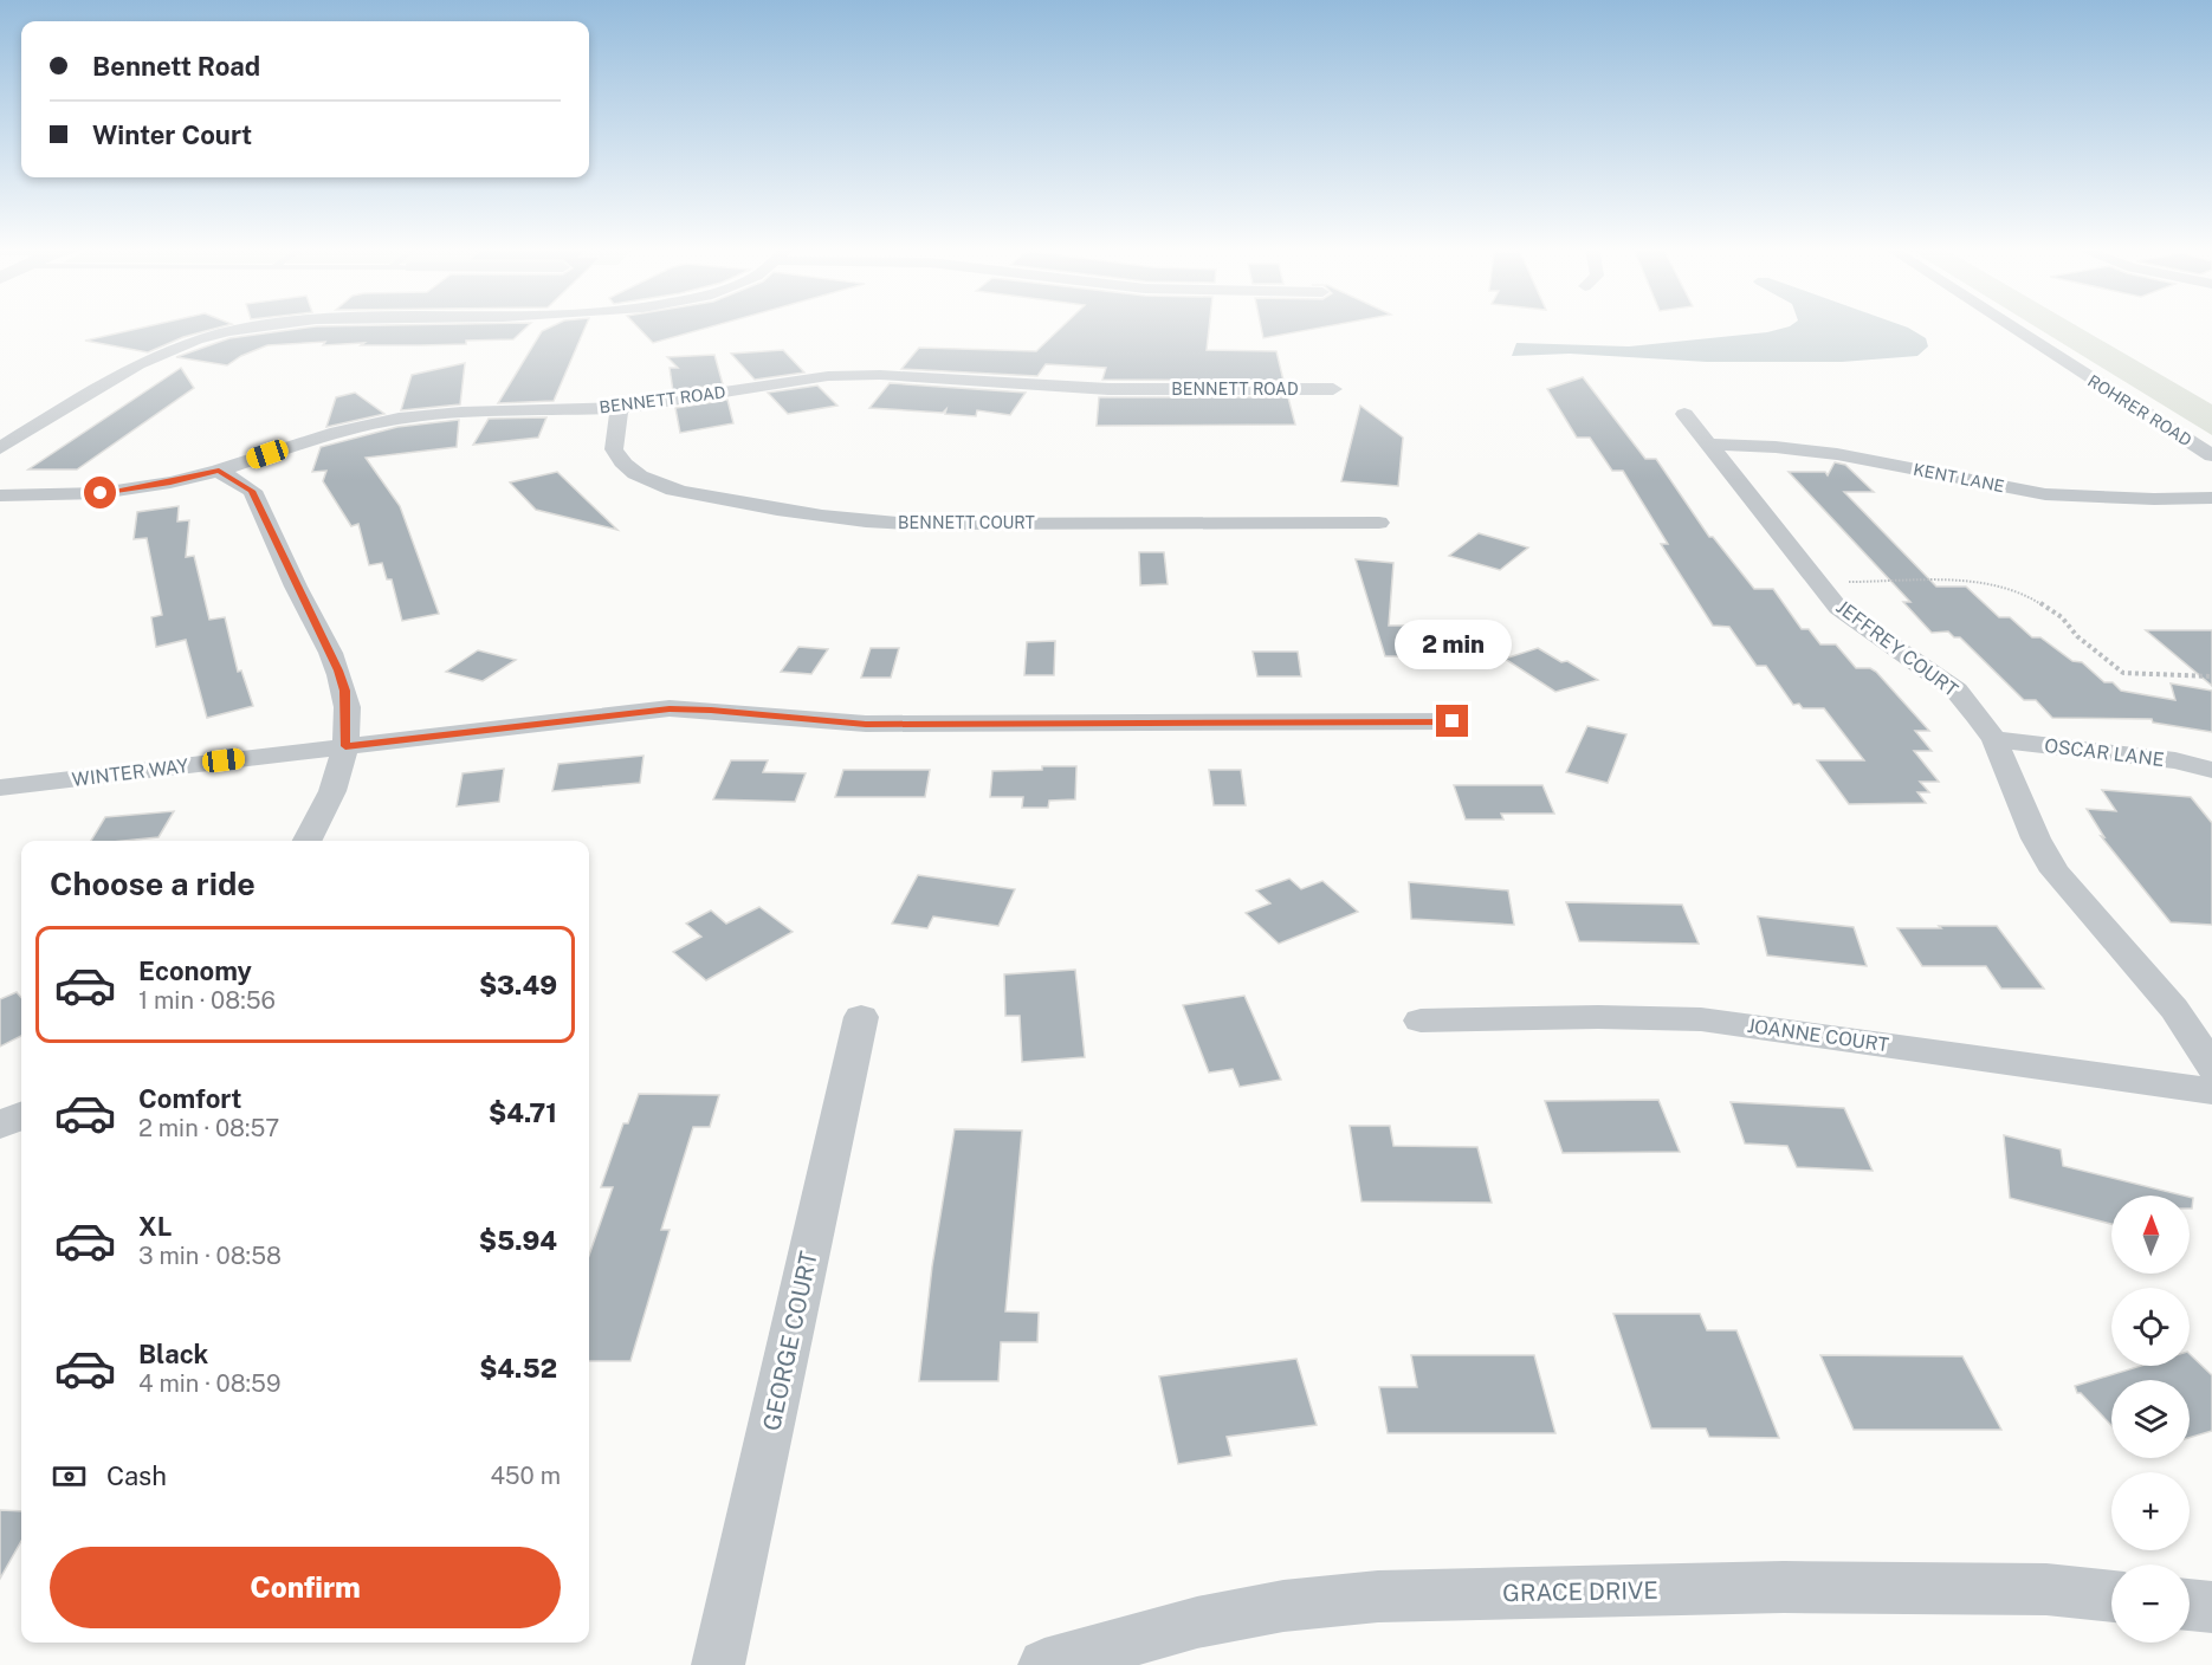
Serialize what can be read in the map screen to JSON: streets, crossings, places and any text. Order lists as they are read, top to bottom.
{
  "streets": {
    "street": [
      "BENNETT ROAD",
      "ROHRER ROAD",
      "KENT LANE",
      "BENNETT COURT",
      "JEFFREY COURT",
      "OSCAR LANE",
      "WINTER WAY",
      "JOANNE COURT",
      "GEORGE COURT",
      "GRACE DRIVE"
    ]
  },
  "crossings": [
    ["BENNETT ROAD", "BENNETT COURT"],
    ["KENT LANE", "JEFFREY COURT"],
    ["JEFFREY COURT", "OSCAR LANE"]
  ],
  "north": "top",
  "page": {
    "banner": ["Bennett Road", "Winter Court"],
    "bubble": "2 min",
    "heading": "Choose a ride",
    "list": [
      {
        "name": "Economy",
        "note": "1 min · 08:56",
        "value": "$3.49"
      },
      {
        "name": "Comfort",
        "note": "2 min · 08:57",
        "value": "$4.71"
      },
      {
        "name": "XL",
        "note": "3 min · 08:58",
        "value": "$5.94"
      },
      {
        "name": "Black",
        "note": "4 min · 08:59",
        "value": "$4.52"
      }
    ],
    "map_buttons": ["+", "−"],
    "pay": ["Cash", "450 m"],
    "buttons": "Confirm"
  }
}
